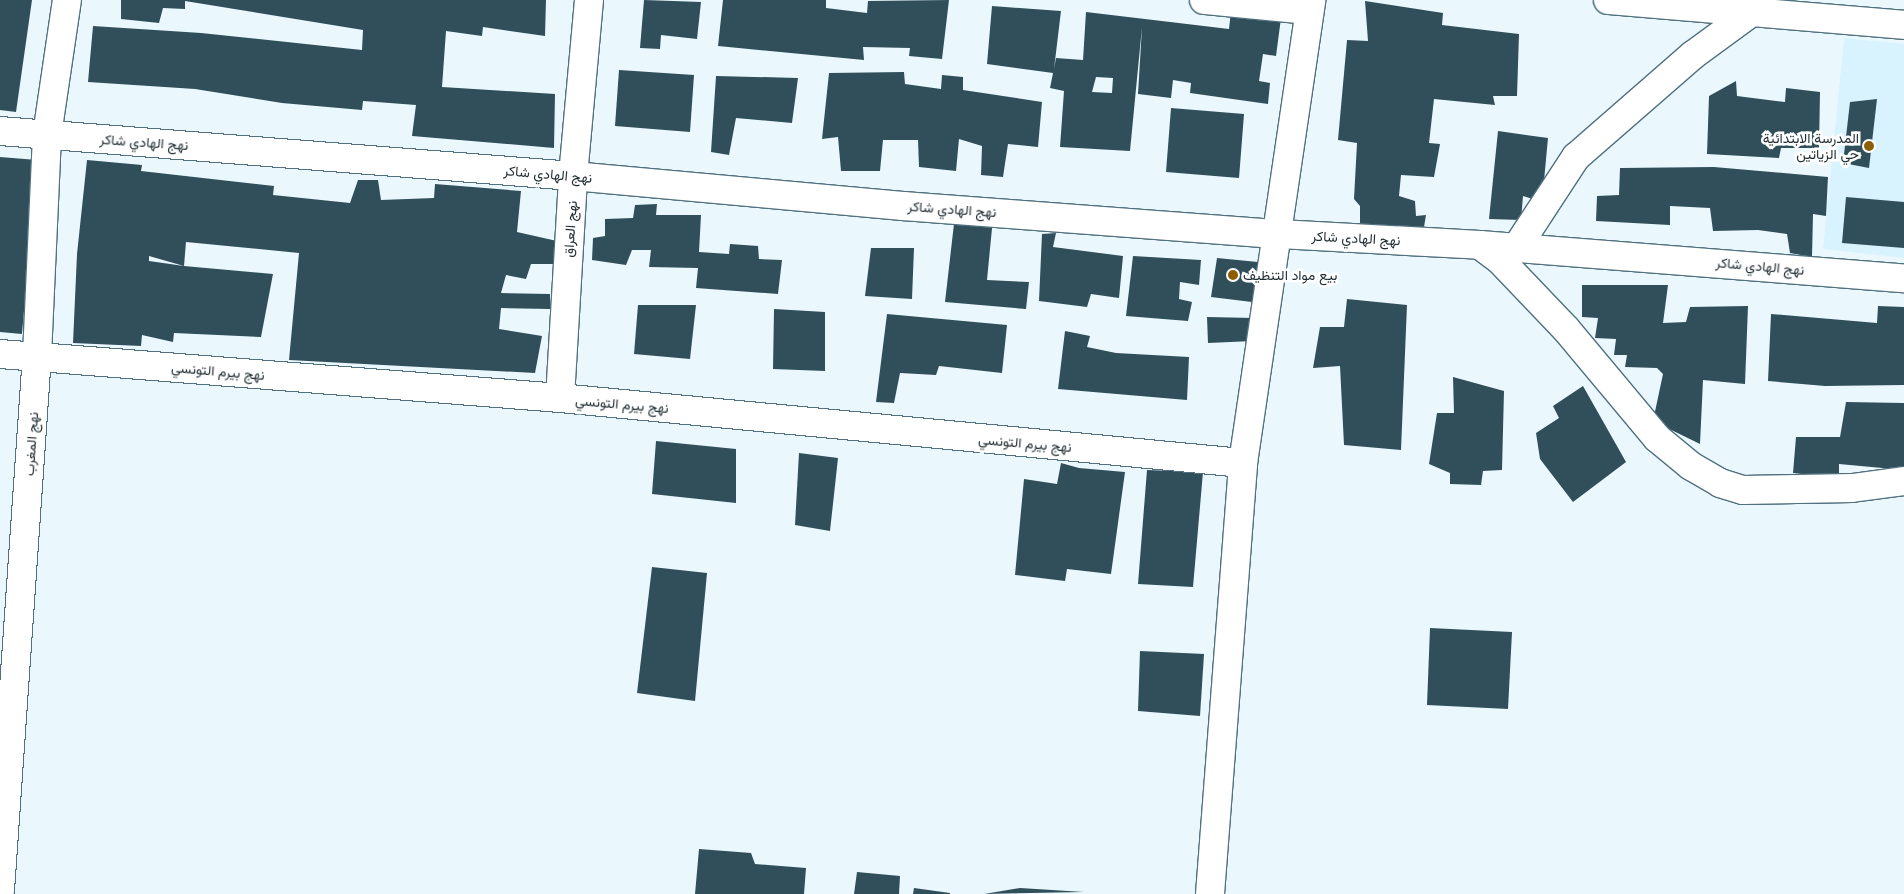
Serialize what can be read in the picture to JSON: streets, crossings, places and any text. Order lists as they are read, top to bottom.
{
  "streets": {
    "street": [
      "نهج الهادي شاكر",
      "نهج العراق",
      "نهج بيرم التونسي",
      "نهج المغرب"
    ]
  },
  "crossings": [
    ["نهج الهادي شاكر", "نهج العراق"],
    ["نهج الهادي شاكر", "نهج المغرب"],
    ["نهج العراق", "نهج بيرم التونسي"],
    ["نهج بيرم التونسي", "نهج المغرب"]
  ],
  "places": ["المدرسة الابتدائية حي الزياتين", "بيع مواد التنظيف"]
}
